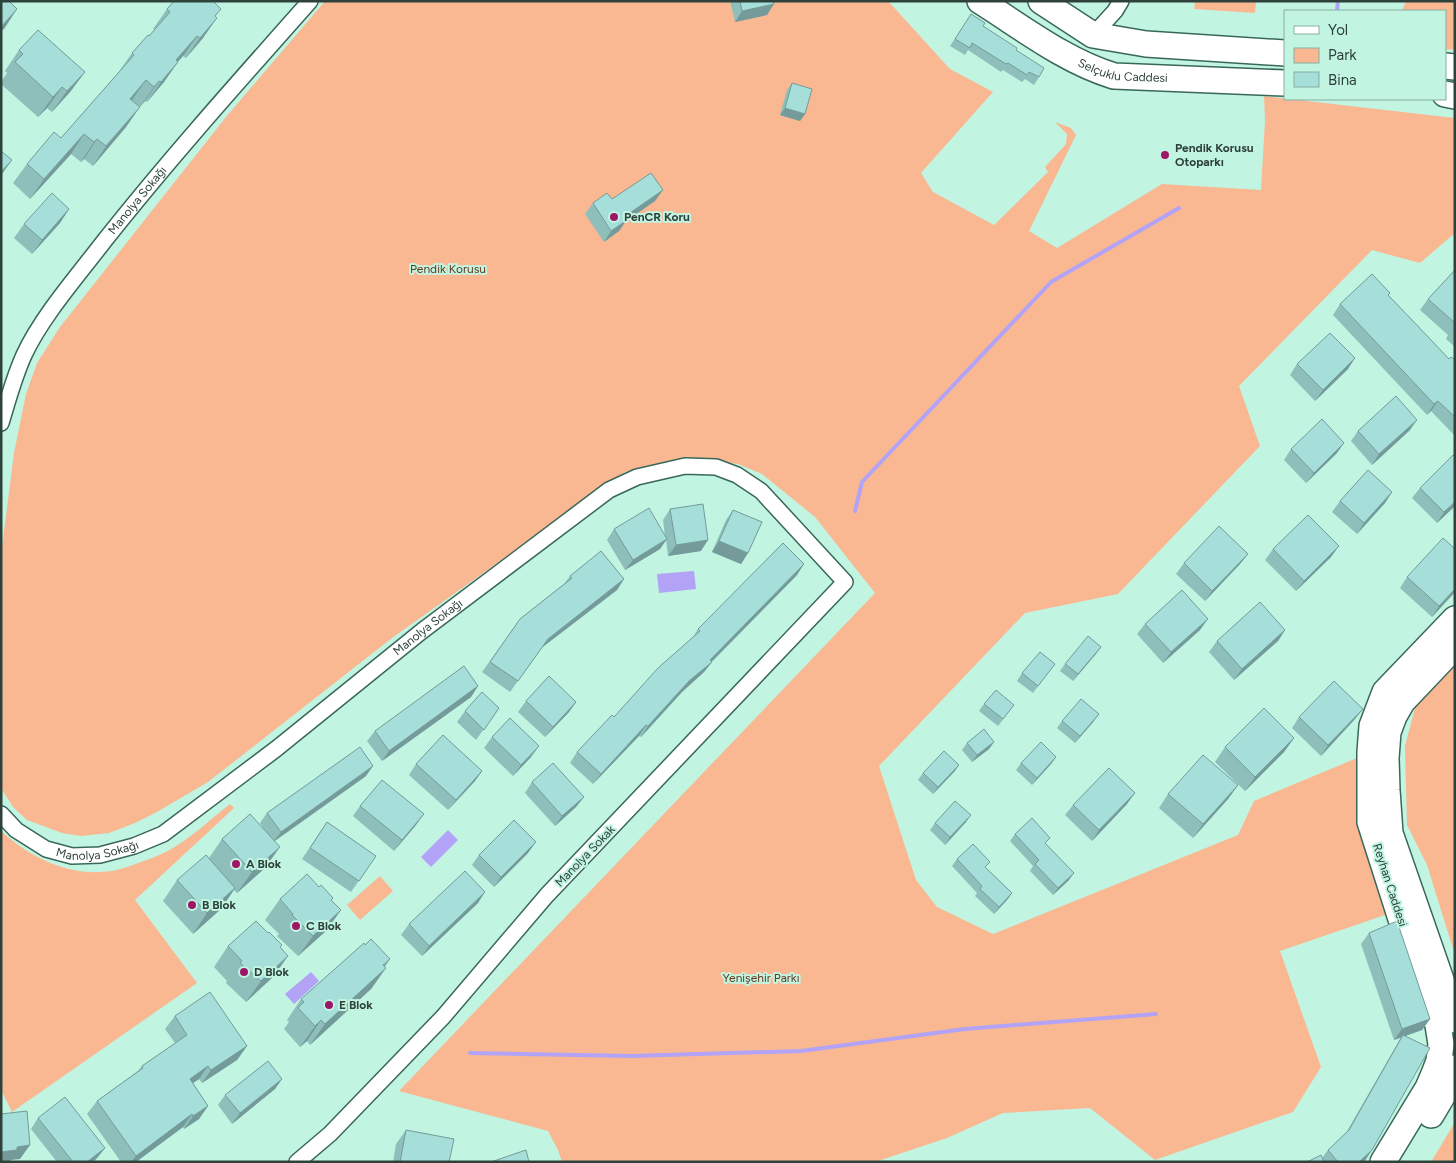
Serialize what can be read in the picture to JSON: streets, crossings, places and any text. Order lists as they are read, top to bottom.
{
  "streets": {
    "main road": ["Selçuklu Caddesi", "Reyhan Caddesi"],
    "street": ["Manolya Sokağı", "Manolya Sokak"]
  },
  "crossings": [
    ["Manolya Sokağı", "Manolya Sokak"]
  ],
  "parks": ["Pendik Korusu", "Yenişehir Parkı"],
  "places": [
    "Pendik Korusu Otoparkı",
    "PenCR Koru",
    "A Blok",
    "B Blok",
    "C Blok",
    "D Blok",
    "E Blok"
  ],
  "legend": ["Yol", "Park", "Bina"]
}
